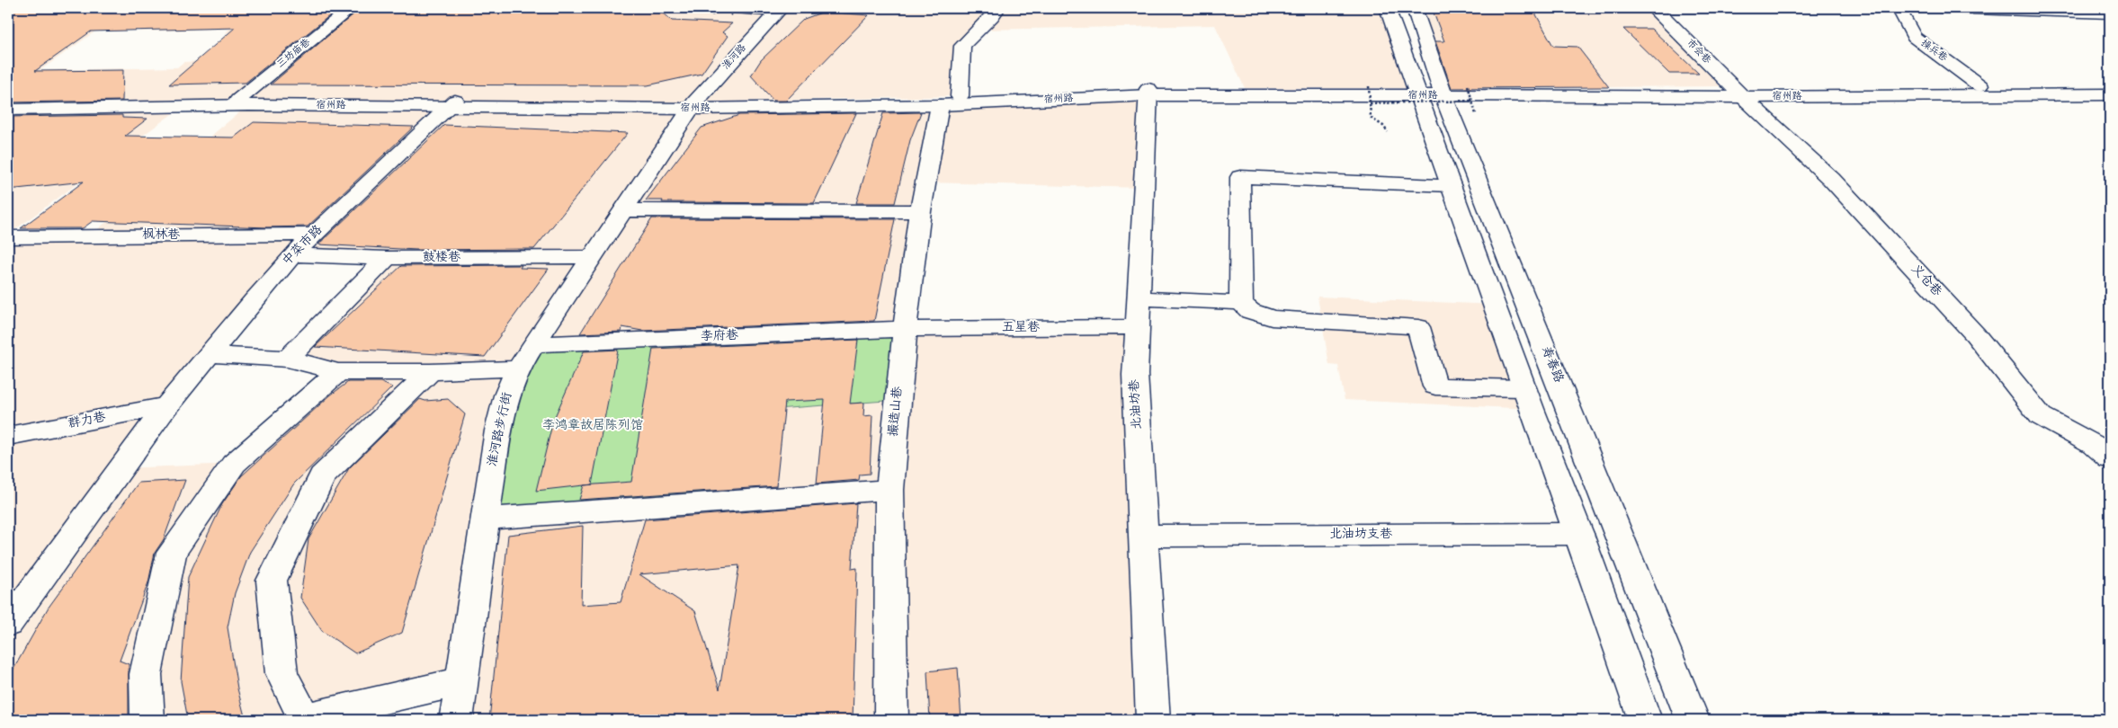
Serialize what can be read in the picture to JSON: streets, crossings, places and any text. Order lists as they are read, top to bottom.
{
  "streets": {
    "street": [
      "操兵巷",
      "市会巷",
      "三坊庙巷",
      "淮河路",
      "宿州路",
      "枫林巷",
      "中菜市路",
      "鼓楼巷",
      "义仓巷",
      "五星巷",
      "李府巷",
      "寿春路",
      "北油坊巷",
      "撮造山巷",
      "群力巷",
      "淮河路步行街",
      "北油坊支巷"
    ]
  },
  "crossings": [
    ["操兵巷", "宿州路"],
    ["市会巷", "宿州路"],
    ["市会巷", "义仓巷"],
    ["三坊庙巷", "宿州路"],
    ["淮河路", "宿州路"],
    ["淮河路", "淮河路步行街"],
    ["宿州路", "中菜市路"],
    ["宿州路", "义仓巷"],
    ["宿州路", "寿春路"],
    ["宿州路", "北油坊巷"],
    ["宿州路", "撮造山巷"],
    ["宿州路", "淮河路步行街"],
    ["枫林巷", "中菜市路"],
    ["中菜市路", "鼓楼巷"],
    ["中菜市路", "群力巷"],
    ["鼓楼巷", "淮河路步行街"],
    ["五星巷", "李府巷"],
    ["五星巷", "北油坊巷"],
    ["五星巷", "撮造山巷"],
    ["李府巷", "撮造山巷"],
    ["李府巷", "淮河路步行街"],
    ["寿春路", "北油坊支巷"],
    ["北油坊巷", "北油坊支巷"]
  ],
  "parks": ["李鸿章故居陈列馆"]
}
